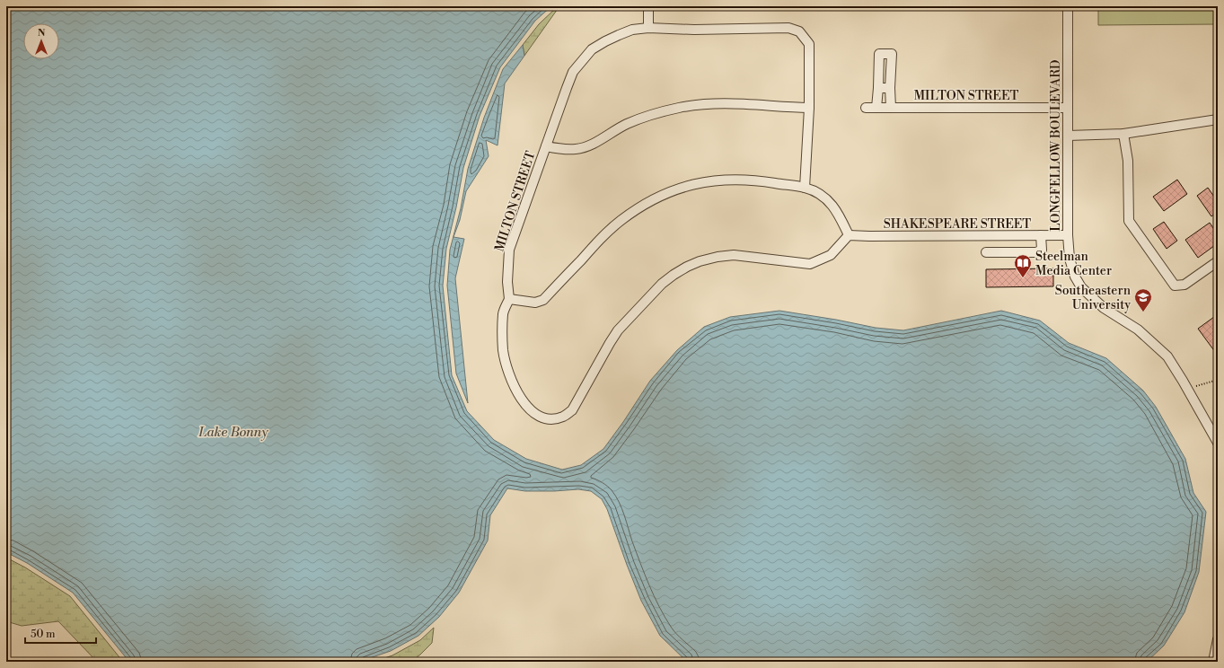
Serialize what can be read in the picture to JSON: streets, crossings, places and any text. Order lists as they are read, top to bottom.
{
  "streets": {
    "street": ["MILTON STREET", "LONGFELLOW BOULEVARD", "SHAKESPEARE STREET"]
  },
  "crossings": [
    ["MILTON STREET", "LONGFELLOW BOULEVARD"],
    ["LONGFELLOW BOULEVARD", "SHAKESPEARE STREET"]
  ],
  "water": ["Lake Bonny"],
  "places": {
    "library": ["Steelman Media Center"],
    "school or university": ["Southeastern University"]
  },
  "scale_bar": "50 m",
  "north": "top"
}
